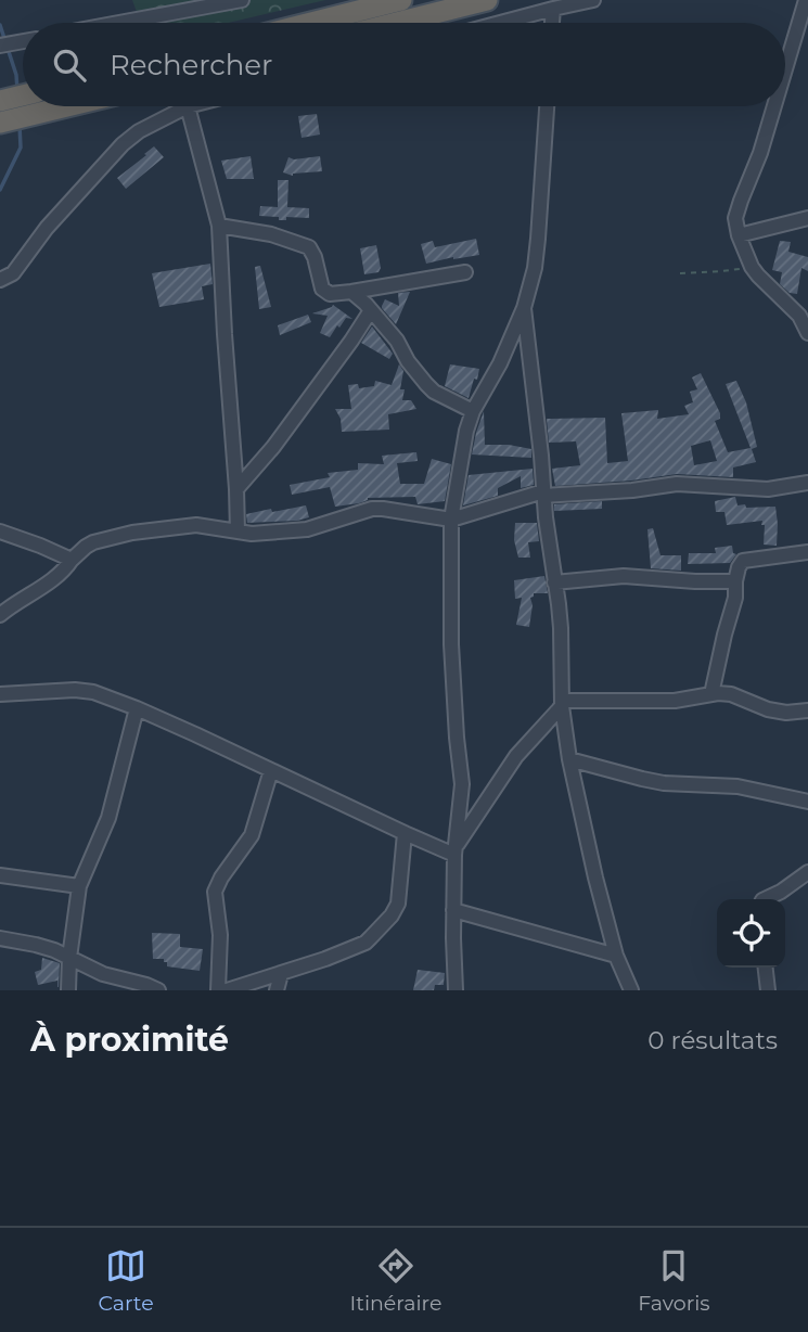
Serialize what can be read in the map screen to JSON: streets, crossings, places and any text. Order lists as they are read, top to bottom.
{
  "page": {
    "search": "Rechercher",
    "heading": ["À proximité", "0 résultats"],
    "nav": ["Carte", "Itinéraire", "Favoris"]
  }
}
